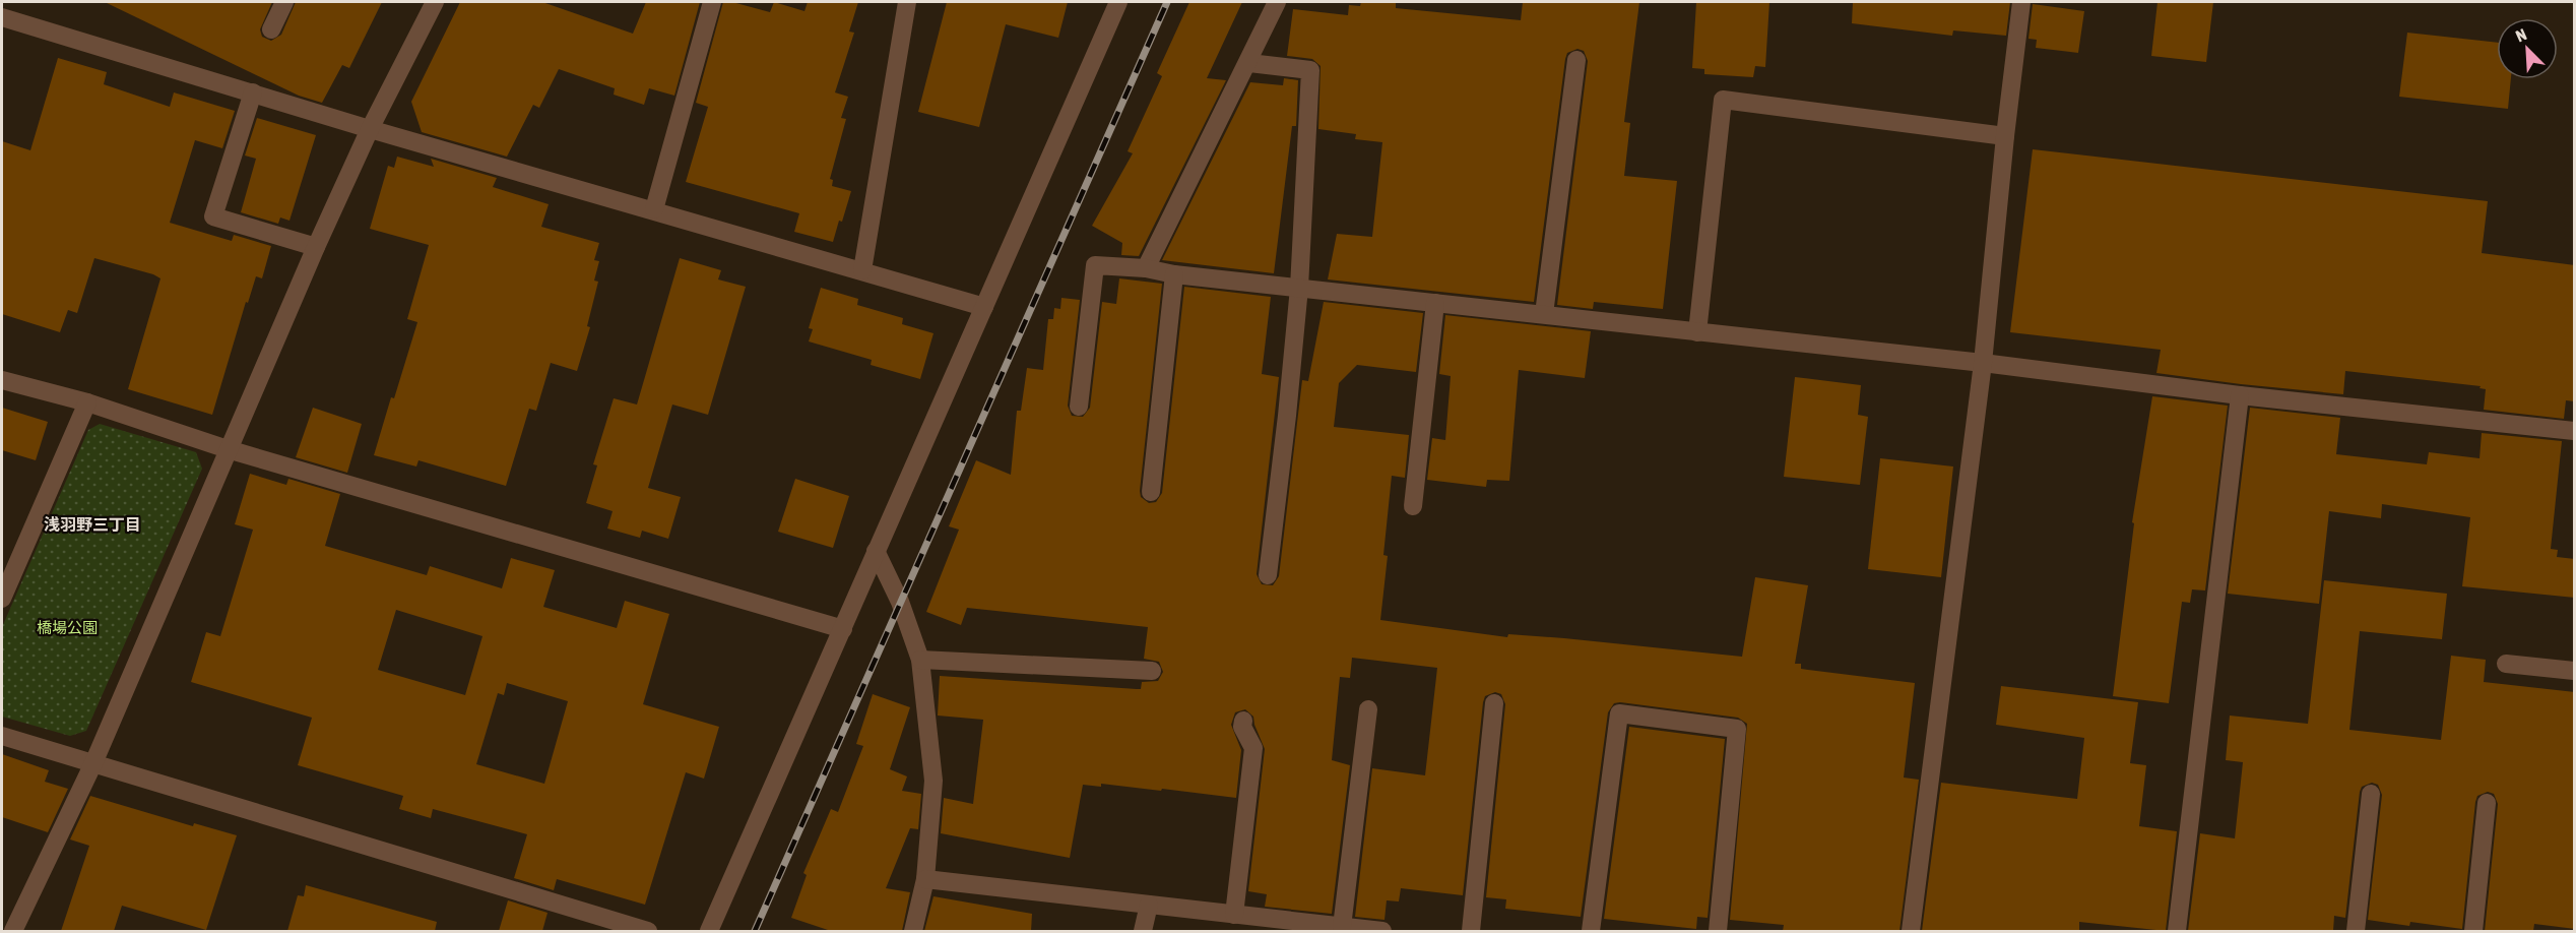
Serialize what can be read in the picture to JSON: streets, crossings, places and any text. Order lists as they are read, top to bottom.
{
  "districts": ["浅羽野三丁目"],
  "parks": ["橋場公園"],
  "north": "top left"
}
